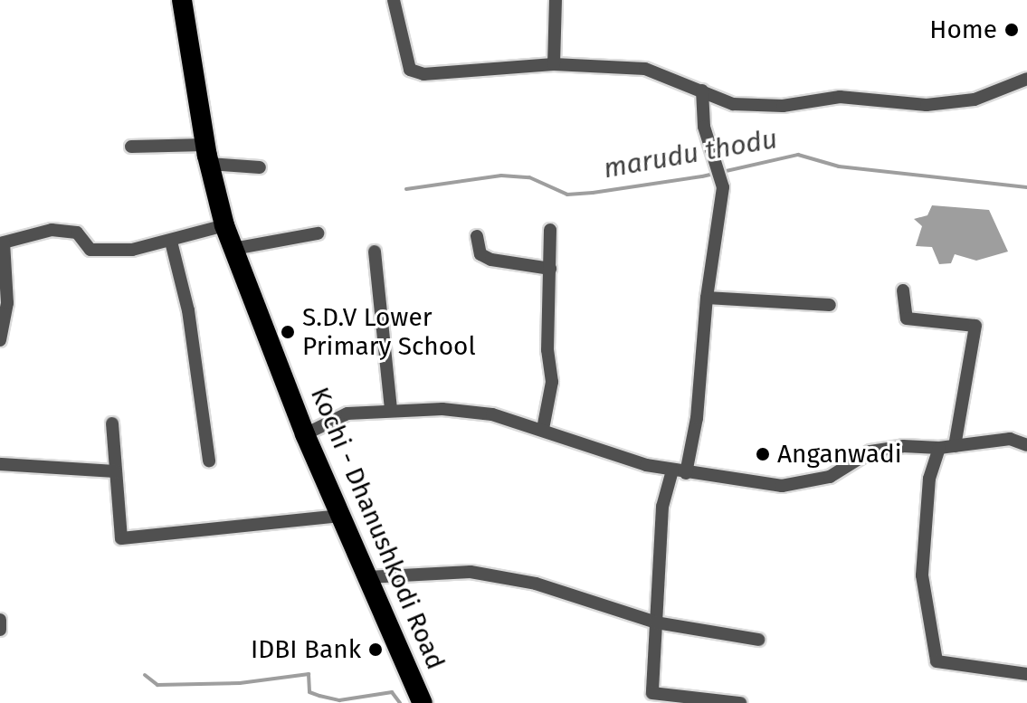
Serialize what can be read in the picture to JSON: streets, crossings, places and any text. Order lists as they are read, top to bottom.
{
  "streets": {
    "highway": ["Kochi - Dhanushkodi Road"]
  },
  "water": ["marudu thodu"],
  "places": [
    "Home",
    "S.D.V Lower Primary School",
    "Anganwadi",
    "IDBI Bank"
  ]
}
